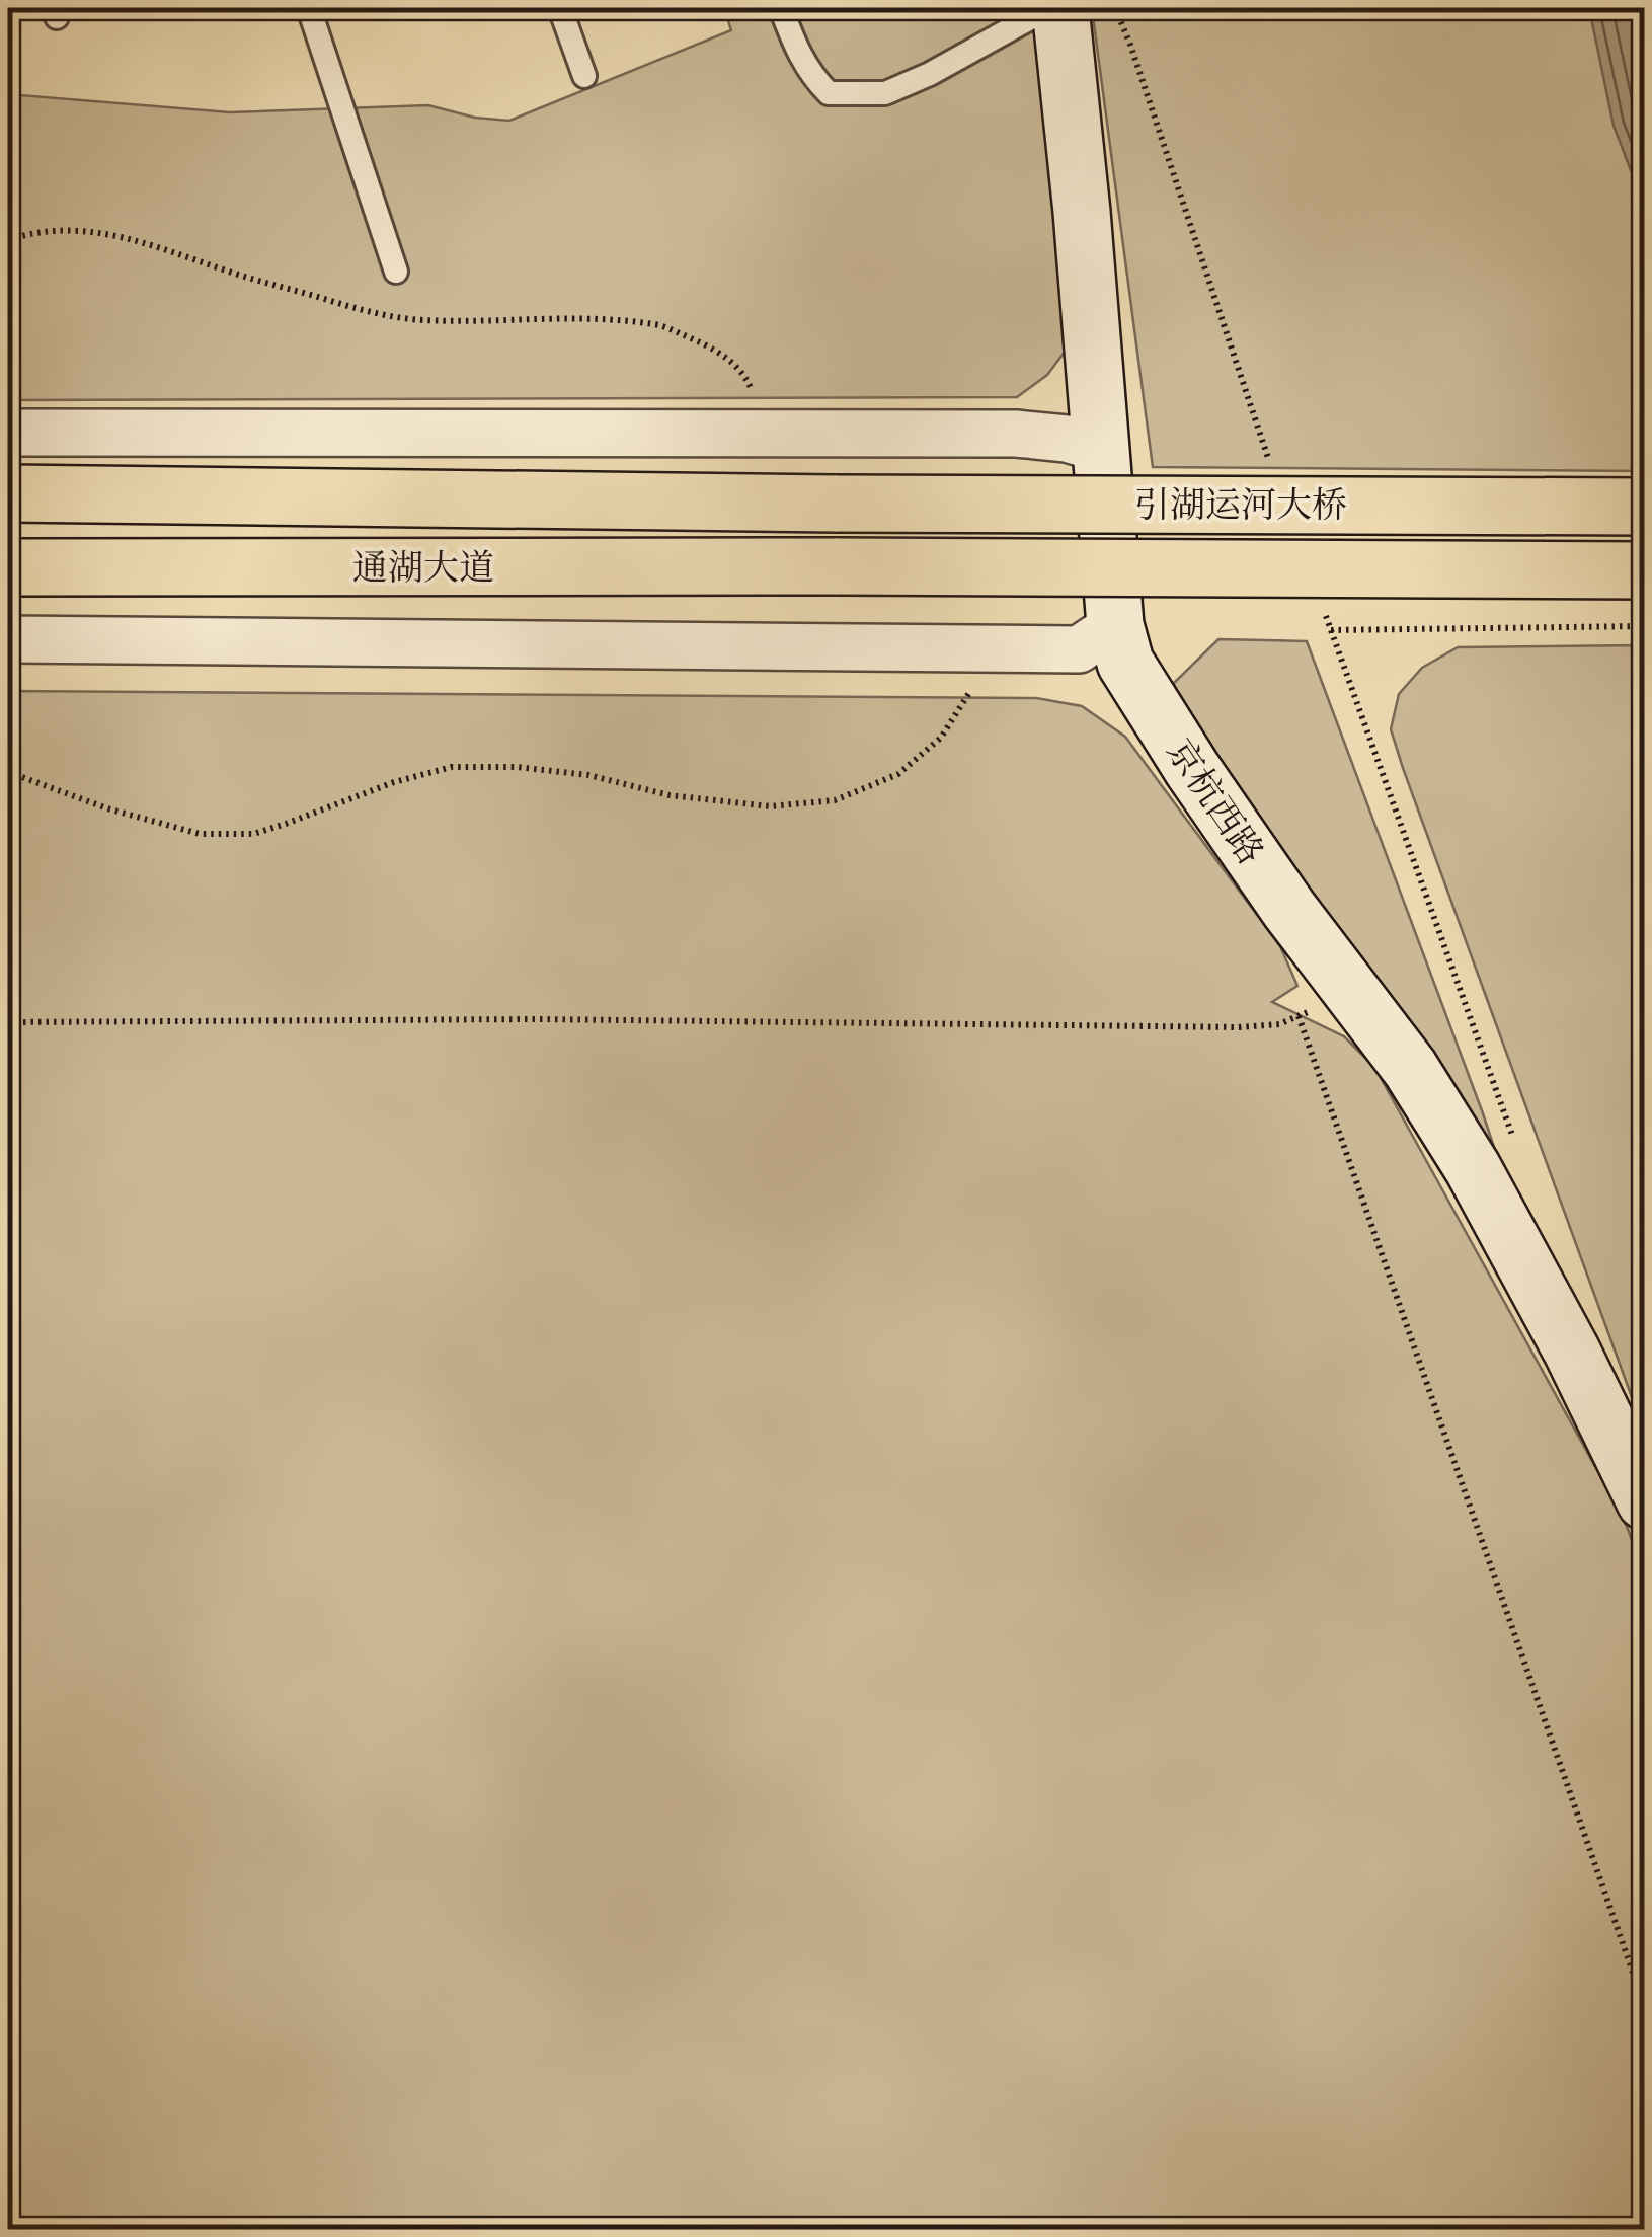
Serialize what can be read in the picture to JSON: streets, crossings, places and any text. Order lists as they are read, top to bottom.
{
  "streets": {
    "main road": ["引湖运河大桥", "通湖大道", "京杭西路"]
  },
  "crossings": [
    ["引湖运河大桥", "通湖大道"]
  ]
}
